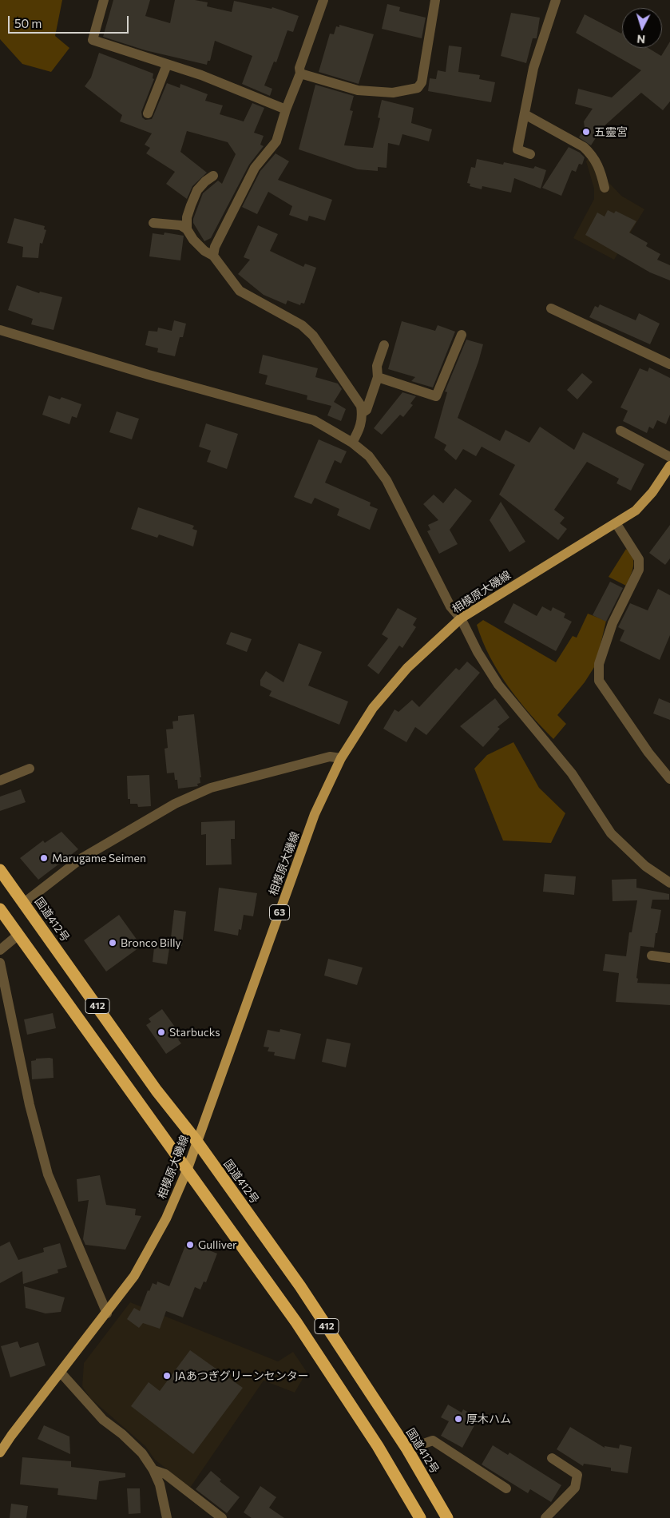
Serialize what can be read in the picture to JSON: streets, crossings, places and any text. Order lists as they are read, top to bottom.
{
  "streets": {
    "highway": ["国道412号", "412"],
    "main road": ["相模原大磯線", "63"]
  },
  "crossings": [
    ["相模原大磯線", "国道412号"],
    ["相模原大磯線", "412"]
  ],
  "places": [
    "五靈宮",
    "Marugame Seimen",
    "Bronco Billy",
    "Starbucks",
    "Gulliver",
    "JAあつぎグリーンセンター",
    "厚木ハム"
  ],
  "scale_bar": "50 m",
  "north": "bottom"
}
